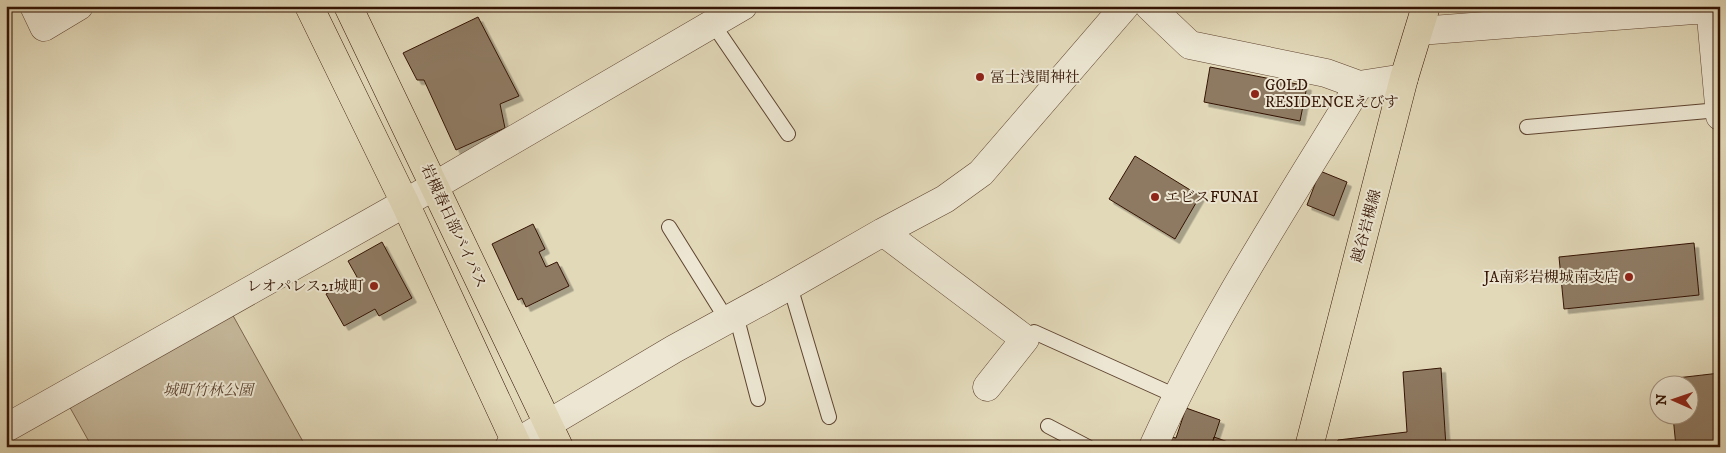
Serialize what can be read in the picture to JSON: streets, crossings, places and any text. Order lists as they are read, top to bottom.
{
  "streets": {
    "main road": ["岩槻春日部バイパス", "越谷岩槻線"]
  },
  "parks": ["城町竹林公園"],
  "places": [
    "冨士浅間神社",
    "GOLD RESIDENCEえびす",
    "エビスFUNAI",
    "JA南彩岩槻城南支店",
    "レオパレス21城町"
  ],
  "north": "left"
}
